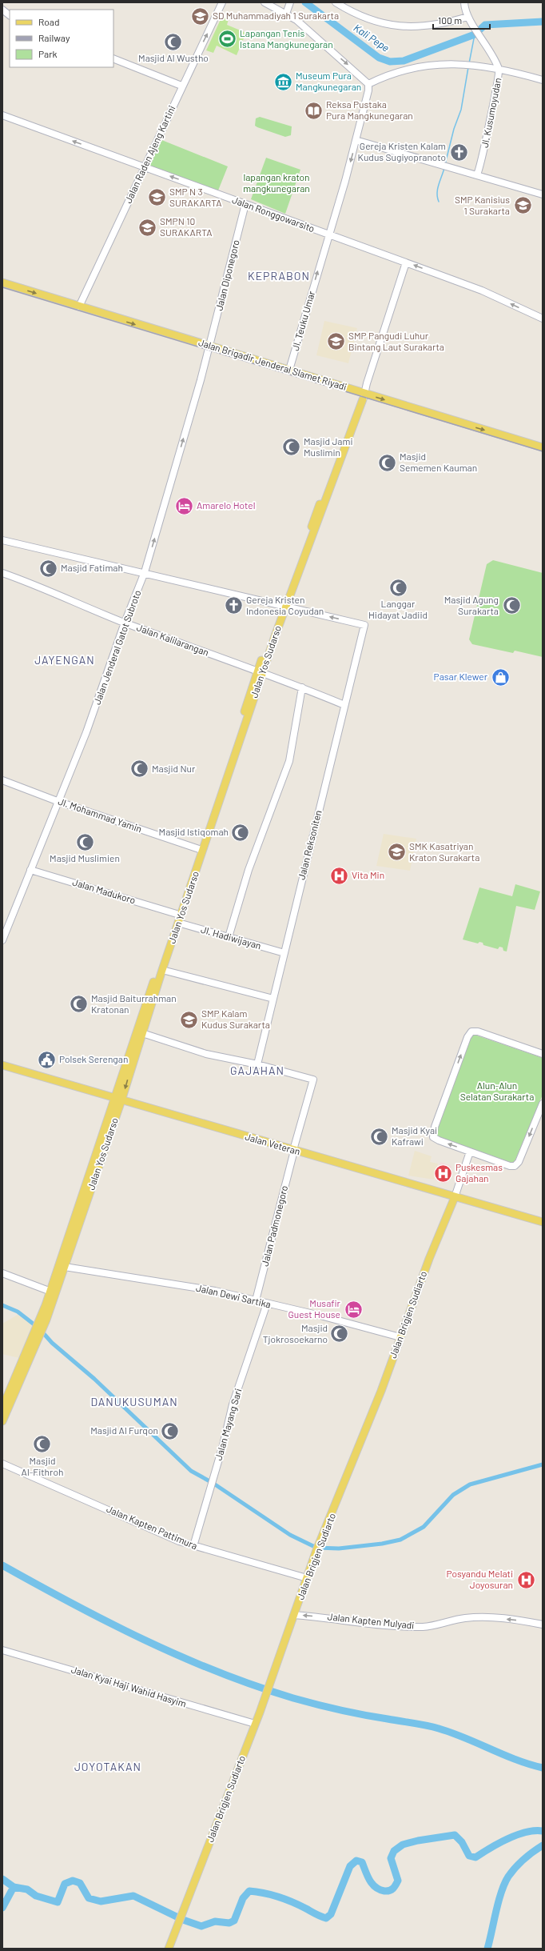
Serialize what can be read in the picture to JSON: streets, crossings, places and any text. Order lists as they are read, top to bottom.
{
  "streets": {
    "main road": [
      "Jl. Kusumoyudan",
      "Jalan Raden Ajeng Kartini",
      "Jalan Ronggowarsito",
      "Jalan Diponegoro",
      "Jl. Teuku Umar",
      "Jalan Brigadir Jenderal Slamet Riyadi",
      "Jalan Kalilarangan",
      "Jalan Jenderal Gatot Subroto",
      "Jalan Yos Sudarso",
      "Jl. Mohammad Yamin",
      "Jalan Reksoniten",
      "Jalan Madukoro",
      "Jl. Hadiwijayan",
      "Jalan Veteran",
      "Jalan Padmonegoro",
      "Jalan Dewi Sartika",
      "Jalan Brigjen Sudiarto",
      "Jalan Mayang Sari",
      "Jalan Kapten Pattimura",
      "Jalan Kapten Mulyadi",
      "Jalan Kyai Haji Wahid Hasyim"
    ]
  },
  "crossings": [
    ["Jalan Raden Ajeng Kartini", "Jalan Ronggowarsito"],
    ["Jalan Raden Ajeng Kartini", "Jalan Brigadir Jenderal Slamet Riyadi"],
    ["Jalan Ronggowarsito", "Jalan Diponegoro"],
    ["Jalan Ronggowarsito", "Jl. Teuku Umar"],
    ["Jalan Diponegoro", "Jalan Brigadir Jenderal Slamet Riyadi"],
    ["Jalan Diponegoro", "Jalan Jenderal Gatot Subroto"],
    ["Jl. Teuku Umar", "Jalan Brigadir Jenderal Slamet Riyadi"],
    ["Jalan Brigadir Jenderal Slamet Riyadi", "Jalan Jenderal Gatot Subroto"],
    ["Jalan Brigadir Jenderal Slamet Riyadi", "Jalan Yos Sudarso"],
    ["Jalan Kalilarangan", "Jalan Jenderal Gatot Subroto"],
    ["Jalan Kalilarangan", "Jalan Yos Sudarso"],
    ["Jalan Kalilarangan", "Jalan Reksoniten"],
    ["Jalan Jenderal Gatot Subroto", "Jl. Mohammad Yamin"],
    ["Jalan Jenderal Gatot Subroto", "Jalan Madukoro"],
    ["Jalan Yos Sudarso", "Jl. Mohammad Yamin"],
    ["Jalan Yos Sudarso", "Jalan Reksoniten"],
    ["Jalan Yos Sudarso", "Jalan Madukoro"],
    ["Jalan Yos Sudarso", "Jl. Hadiwijayan"],
    ["Jalan Yos Sudarso", "Jalan Veteran"],
    ["Jalan Yos Sudarso", "Jalan Dewi Sartika"],
    ["Jalan Reksoniten", "Jl. Hadiwijayan"],
    ["Jalan Reksoniten", "Jalan Padmonegoro"],
    ["Jalan Madukoro", "Jl. Hadiwijayan"],
    ["Jalan Veteran", "Jalan Padmonegoro"],
    ["Jalan Veteran", "Jalan Brigjen Sudiarto"],
    ["Jalan Padmonegoro", "Jalan Dewi Sartika"],
    ["Jalan Dewi Sartika", "Jalan Brigjen Sudiarto"],
    ["Jalan Dewi Sartika", "Jalan Mayang Sari"],
    ["Jalan Brigjen Sudiarto", "Jalan Kapten Pattimura"],
    ["Jalan Brigjen Sudiarto", "Jalan Kapten Mulyadi"],
    ["Jalan Brigjen Sudiarto", "Jalan Kyai Haji Wahid Hasyim"],
    ["Jalan Mayang Sari", "Jalan Kapten Pattimura"]
  ],
  "one_way": [
    "Jalan Ronggowarsito",
    "Jalan Brigadir Jenderal Slamet Riyadi",
    "Jalan Jenderal Gatot Subroto",
    "Jalan Kapten Mulyadi"
  ],
  "districts": [
    "KEPRABON",
    "JAYENGAN",
    "GAJAHAN",
    "DANUKUSUMAN",
    "JOYOTAKAN"
  ],
  "water": ["Kali Pepe"],
  "parks": ["lapangan kraton mangkunegaran", "Alun-Alun Selatan Surakarta"],
  "places": {
    "school or university": [
      "SD Muhammadiyah 1 Surakarta",
      "SMP N 3 SURAKARTA",
      "SMP Kanisius 1 Surakarta",
      "SMPN 10 SURAKARTA",
      "SMP Pangudi Luhur Bintang Laut Surakarta",
      "SMK Kasatriyan Kraton Surakarta",
      "SMP Kalam Kudus Surakarta"
    ],
    "sports": ["Lapangan Tenis Istana Mangkunegaran"],
    "mosque": [
      "Masjid Al Wustho",
      "Masjid Jami Muslimin",
      "Masjid Sememen Kauman",
      "Masjid Fatimah",
      "Langgar Hidayat Jadiid",
      "Masjid Agung Surakarta",
      "Masjid Nur",
      "Masjid Istiqomah",
      "Masjid Muslimien",
      "Masjid Baiturrahman Kratonan",
      "Masjid Kyai Kafrawi",
      "Masjid Tjokrosoekarno",
      "Masjid Al Furqon",
      "Masjid Al-Fithroh"
    ],
    "museum": ["Museum Pura Mangkunegaran"],
    "library": ["Reksa Pustaka Pura Mangkunegaran"],
    "church": ["Gereja Kristen Kalam Kudus Sugiyopranoto", "Gereja Kristen Indonesia Coyudan"],
    "hotel": ["Amarelo Hotel", "Musafir Guest House"],
    "shop": ["Pasar Klewer"],
    "hospital": ["Vita Min", "Puskesmas Gajahan", "Posyandu Melati Joyosuran"],
    "public building": ["Polsek Serengan"]
  },
  "legend": ["Road", "Railway", "Park"],
  "scale_bar": "100 m"
}
